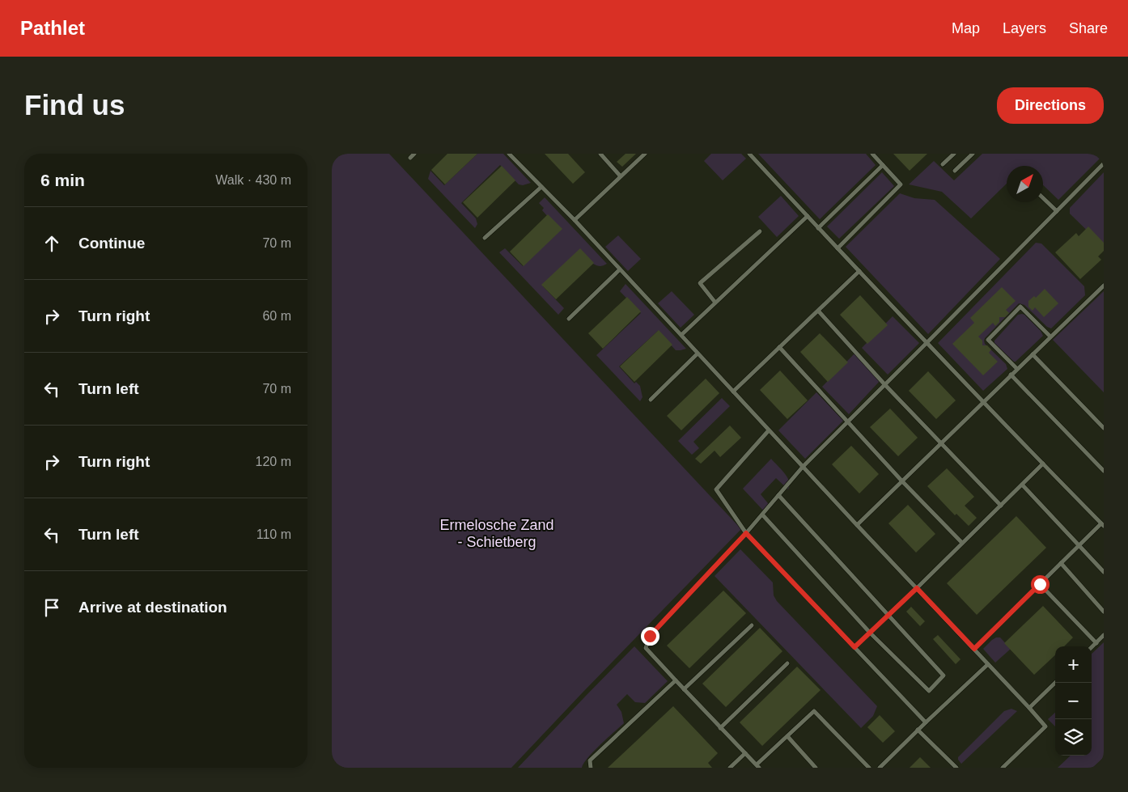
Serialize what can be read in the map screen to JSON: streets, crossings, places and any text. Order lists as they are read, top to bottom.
{
  "parks": ["Ermelosche Zand - Schietberg"],
  "north": "top right",
  "page": {
    "header": "Pathlet",
    "nav": ["Map", "Layers", "Share"],
    "buttons": "Directions",
    "title": "Find us",
    "heading": ["6 min", "Walk · 430 m"],
    "list": [
      ["Continue", "70 m"],
      ["Turn right", "60 m"],
      ["Turn left", "70 m"],
      ["Turn right", "120 m"],
      ["Turn left", "110 m"],
      "Arrive at destination"
    ],
    "map_buttons": ["+", "−"]
  }
}
